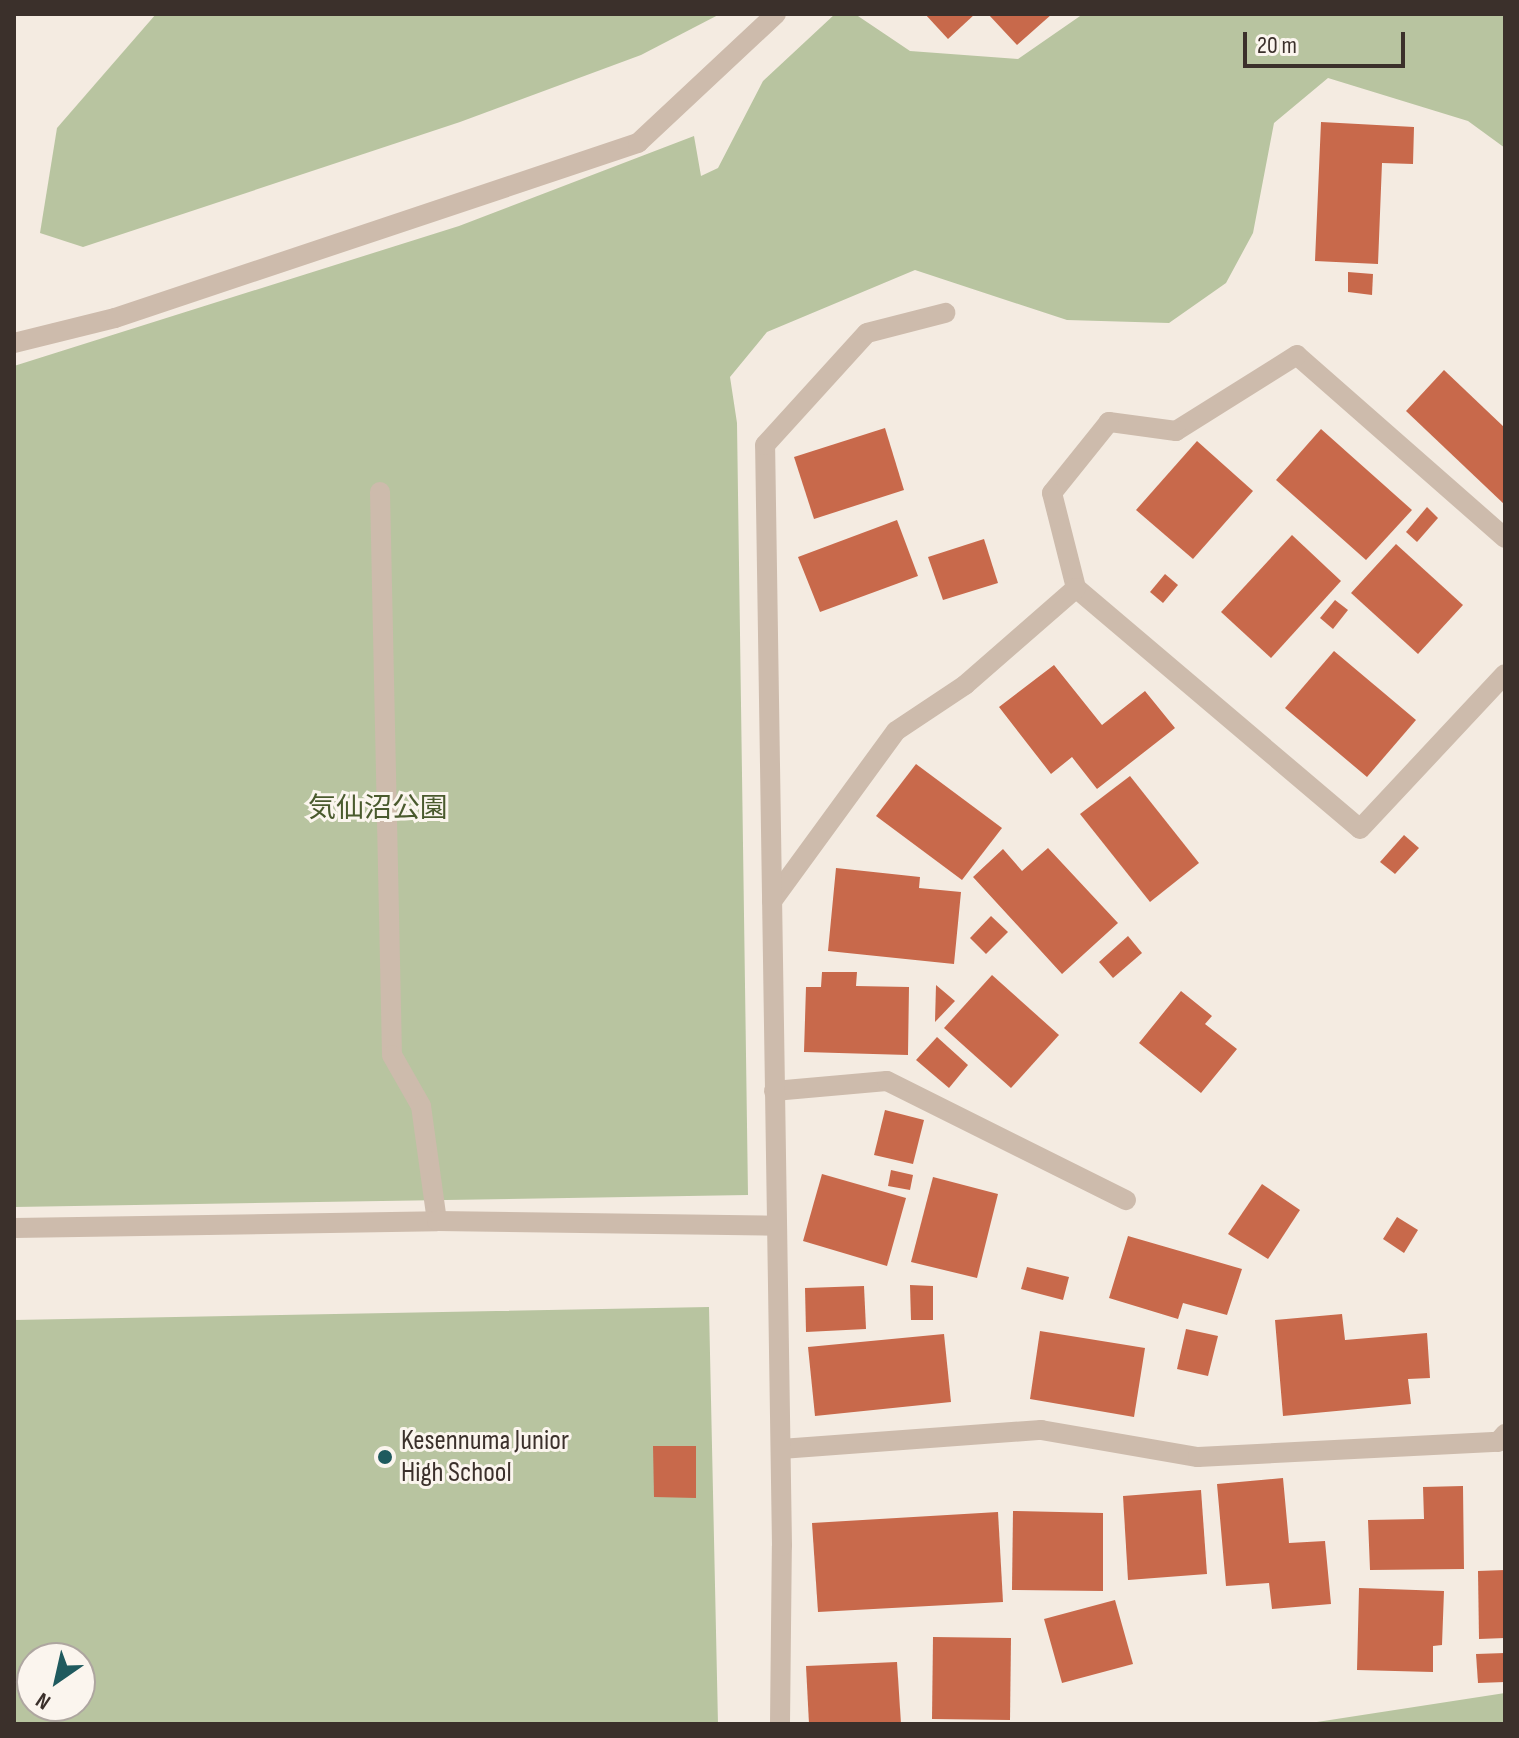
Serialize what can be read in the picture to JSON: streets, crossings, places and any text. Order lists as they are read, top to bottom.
{
  "parks": ["気仙沼公園"],
  "places": ["Kesennuma Junior High School"],
  "scale_bar": "20 m",
  "north": "bottom left"
}
